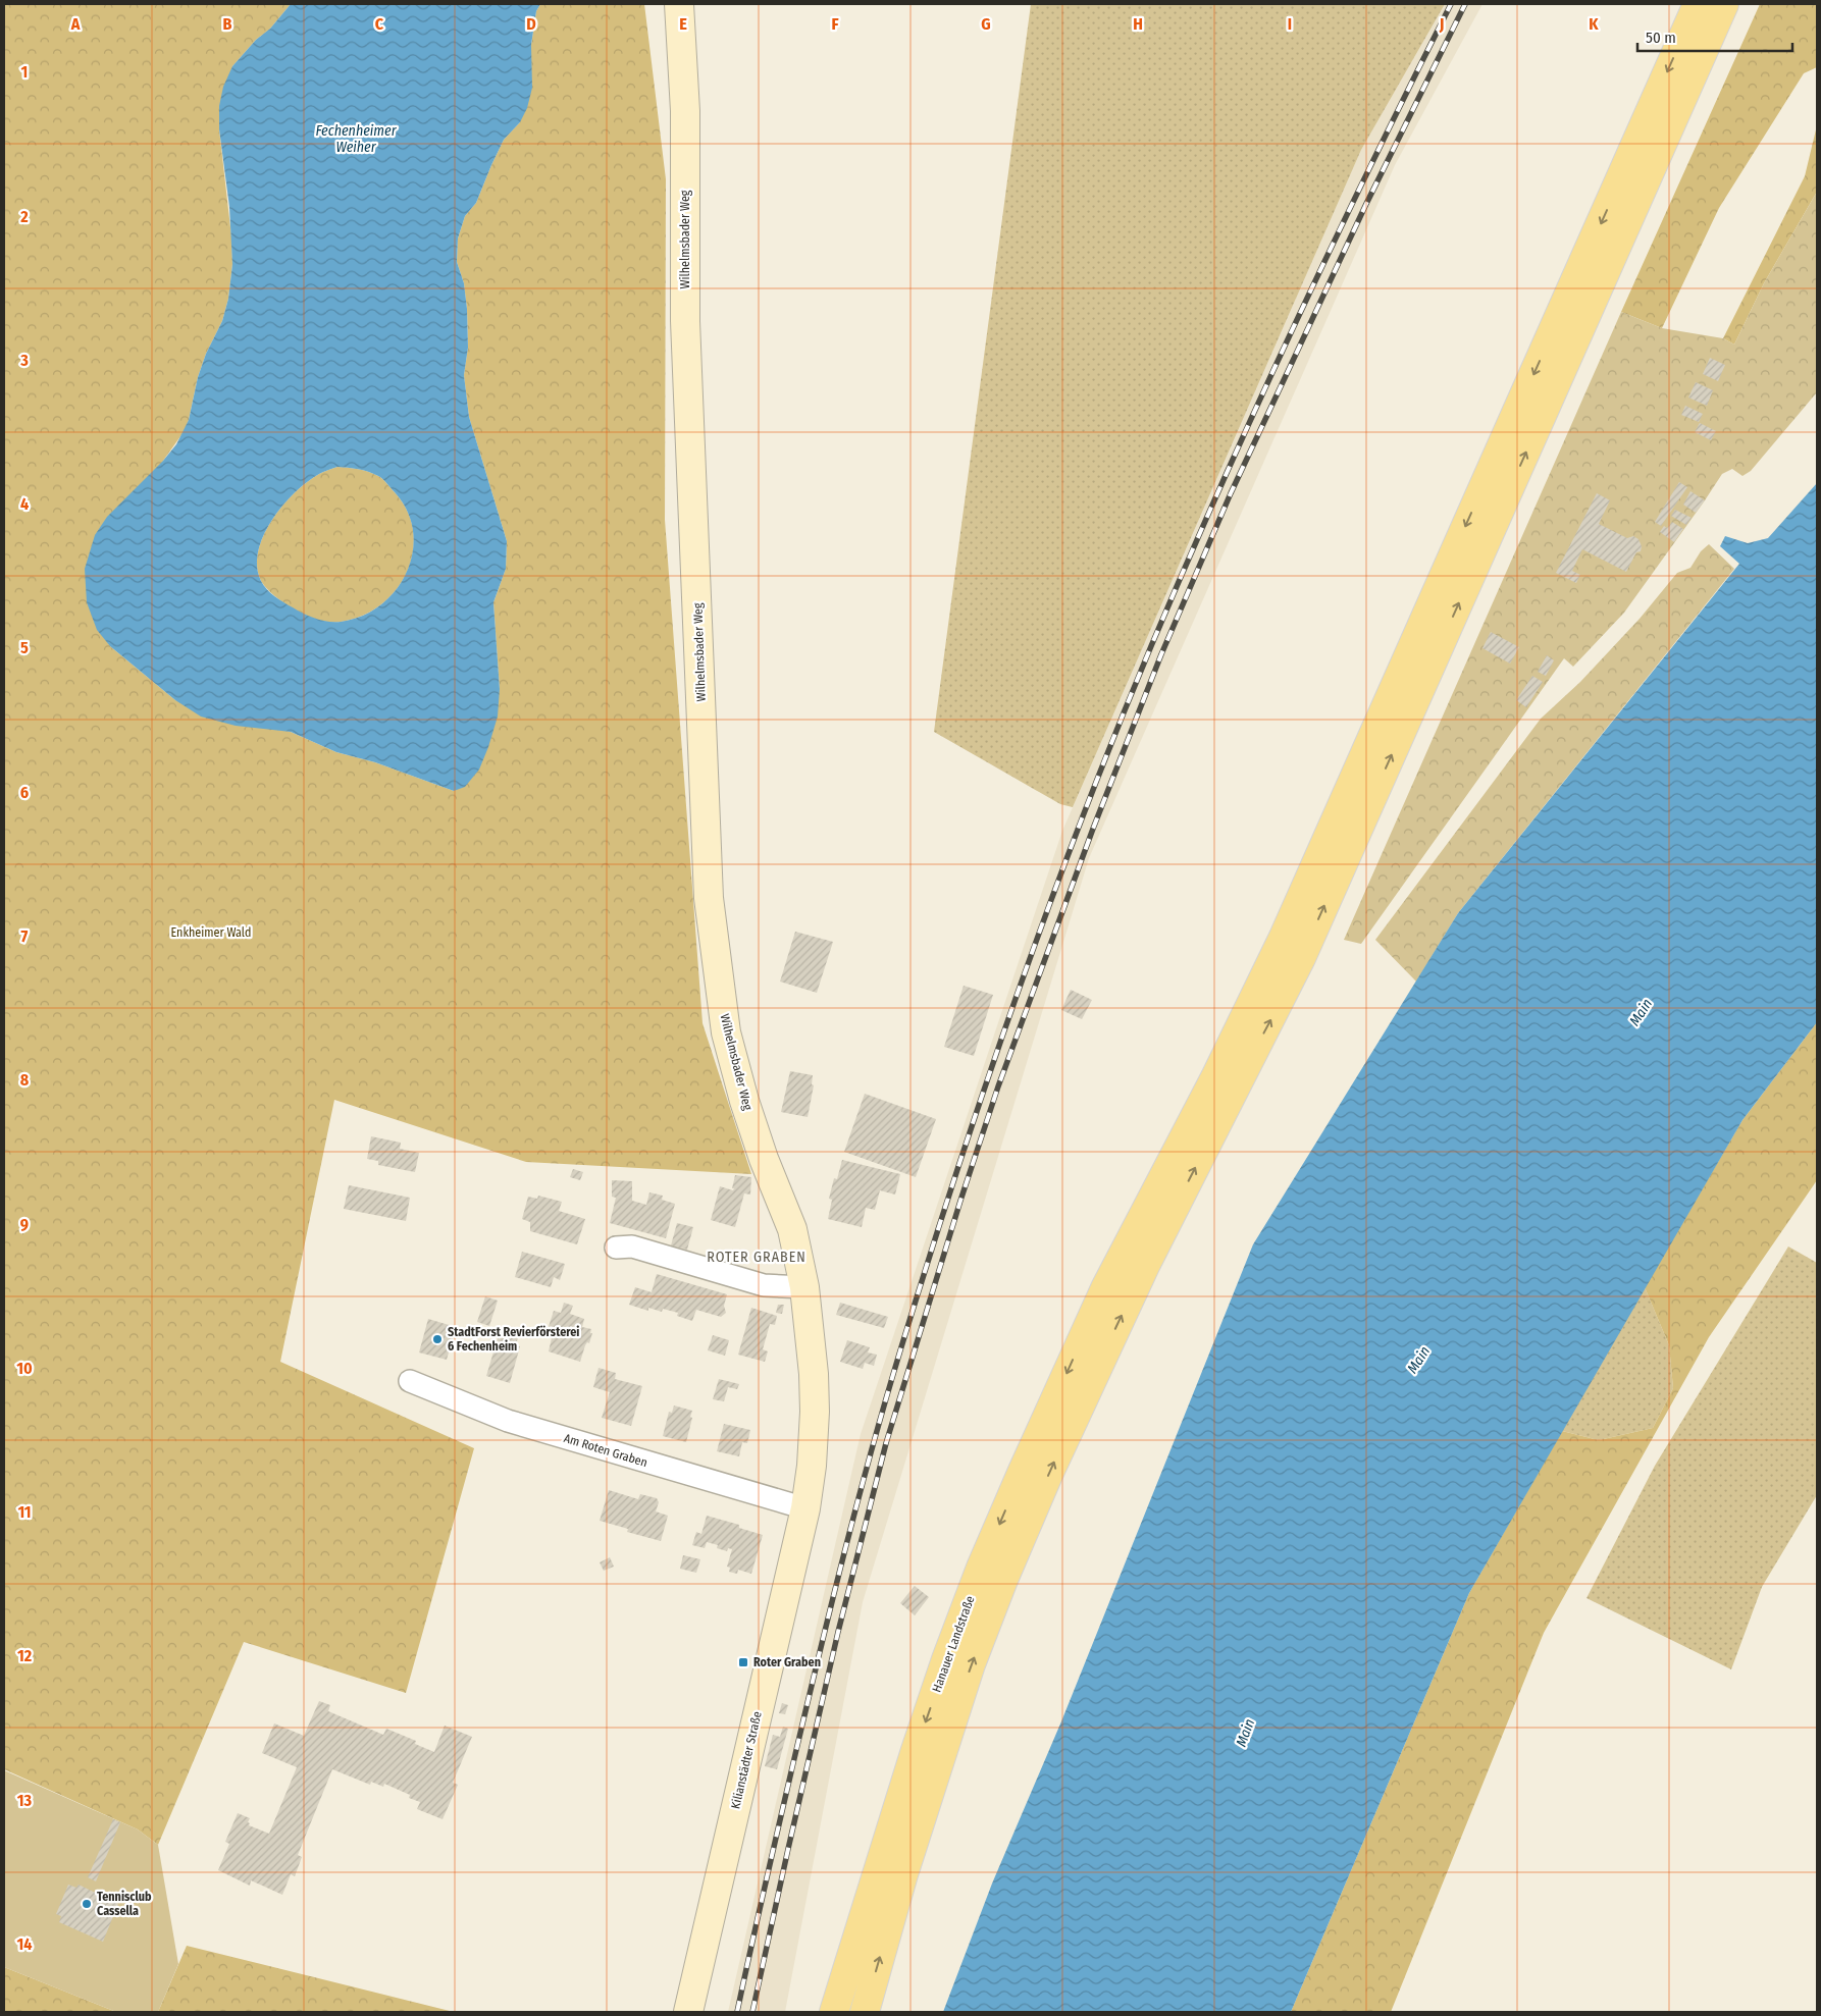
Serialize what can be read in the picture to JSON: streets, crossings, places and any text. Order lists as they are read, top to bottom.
{
  "streets": {
    "main road": ["Hanauer Landstraße"],
    "street": ["Wilhelmsbader Weg", "Am Roten Graben", "Kilianstädter Straße"]
  },
  "crossings": [
    ["Wilhelmsbader Weg", "Am Roten Graben"],
    ["Wilhelmsbader Weg", "Kilianstädter Straße"],
    ["Am Roten Graben", "Kilianstädter Straße"]
  ],
  "districts": ["ROTER GRABEN"],
  "water": ["Fechenheimer Weiher", "Main"],
  "parks": ["Enkheimer Wald"],
  "places": {
    "other": ["StadtForst Revierförsterei 6 Fechenheim", "Tennisclub Cassella"],
    "transit": ["Roter Graben"]
  },
  "scale_bar": "50 m",
  "grid": {
    "columns": [
      "A",
      "B",
      "C",
      "D",
      "E",
      "F",
      "G",
      "H",
      "I",
      "J",
      "K"
    ],
    "rows": [
      "1",
      "2",
      "3",
      "4",
      "5",
      "6",
      "7",
      "8",
      "9",
      "10",
      "11",
      "12",
      "13",
      "14"
    ]
  }
}
